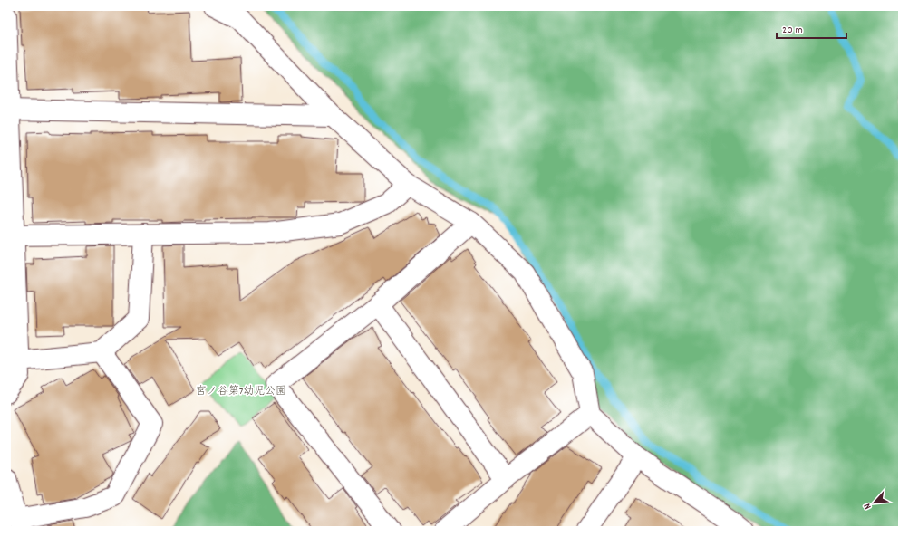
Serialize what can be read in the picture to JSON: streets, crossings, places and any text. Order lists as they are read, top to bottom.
{
  "parks": ["宮ノ谷第7幼児公園"],
  "scale_bar": "20 m",
  "north": "bottom left"
}
